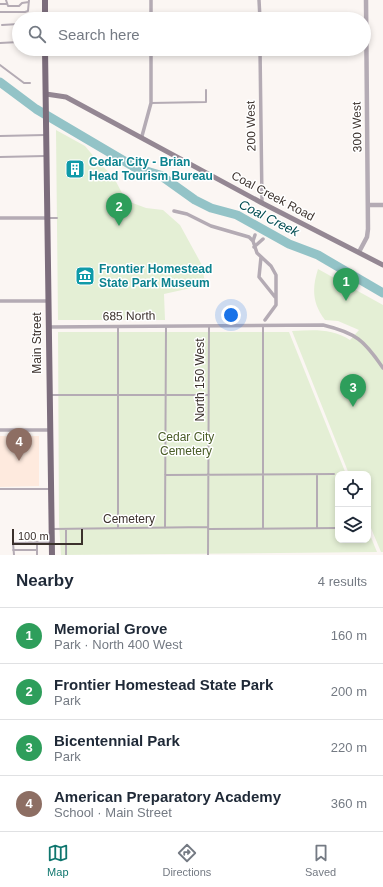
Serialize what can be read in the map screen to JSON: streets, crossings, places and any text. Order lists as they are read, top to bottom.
{
  "streets": {
    "main road": ["Coal Creek Road", "Main Street"],
    "street": ["200 West", "300 West", "685 North"],
    "lane": ["North 150 West", "Cemetery"]
  },
  "crossings": [
    ["200 West", "Coal Creek Road"],
    ["300 West", "Coal Creek Road"],
    ["Coal Creek Road", "Main Street"],
    ["685 North", "Main Street"],
    ["685 North", "North 150 West"],
    ["Main Street", "Cemetery"],
    ["North 150 West", "Cemetery"]
  ],
  "water": ["Coal Creek"],
  "parks": ["Cedar City Cemetery"],
  "places": {
    "building": ["Cedar City - Brian Head Tourism Bureau"],
    "museum": ["Frontier Homestead State Park Museum"]
  },
  "scale_bar": "100 m",
  "page": {
    "search": "Search here",
    "pins": [
      "2",
      "1",
      "3",
      "4"
    ],
    "scale": "100 m",
    "heading": ["Nearby", "4 results"],
    "list": [
      {
        "mark": "1",
        "name": "Memorial Grove",
        "note": "Park · North 400 West",
        "value": "160 m"
      },
      {
        "mark": "2",
        "name": "Frontier Homestead State Park",
        "note": "Park",
        "value": "200 m"
      },
      {
        "mark": "3",
        "name": "Bicentennial Park",
        "note": "Park",
        "value": "220 m"
      },
      {
        "mark": "4",
        "name": "American Preparatory Academy",
        "note": "School · Main Street",
        "value": "360 m"
      }
    ],
    "nav": ["Map", "Directions", "Saved"]
  }
}
